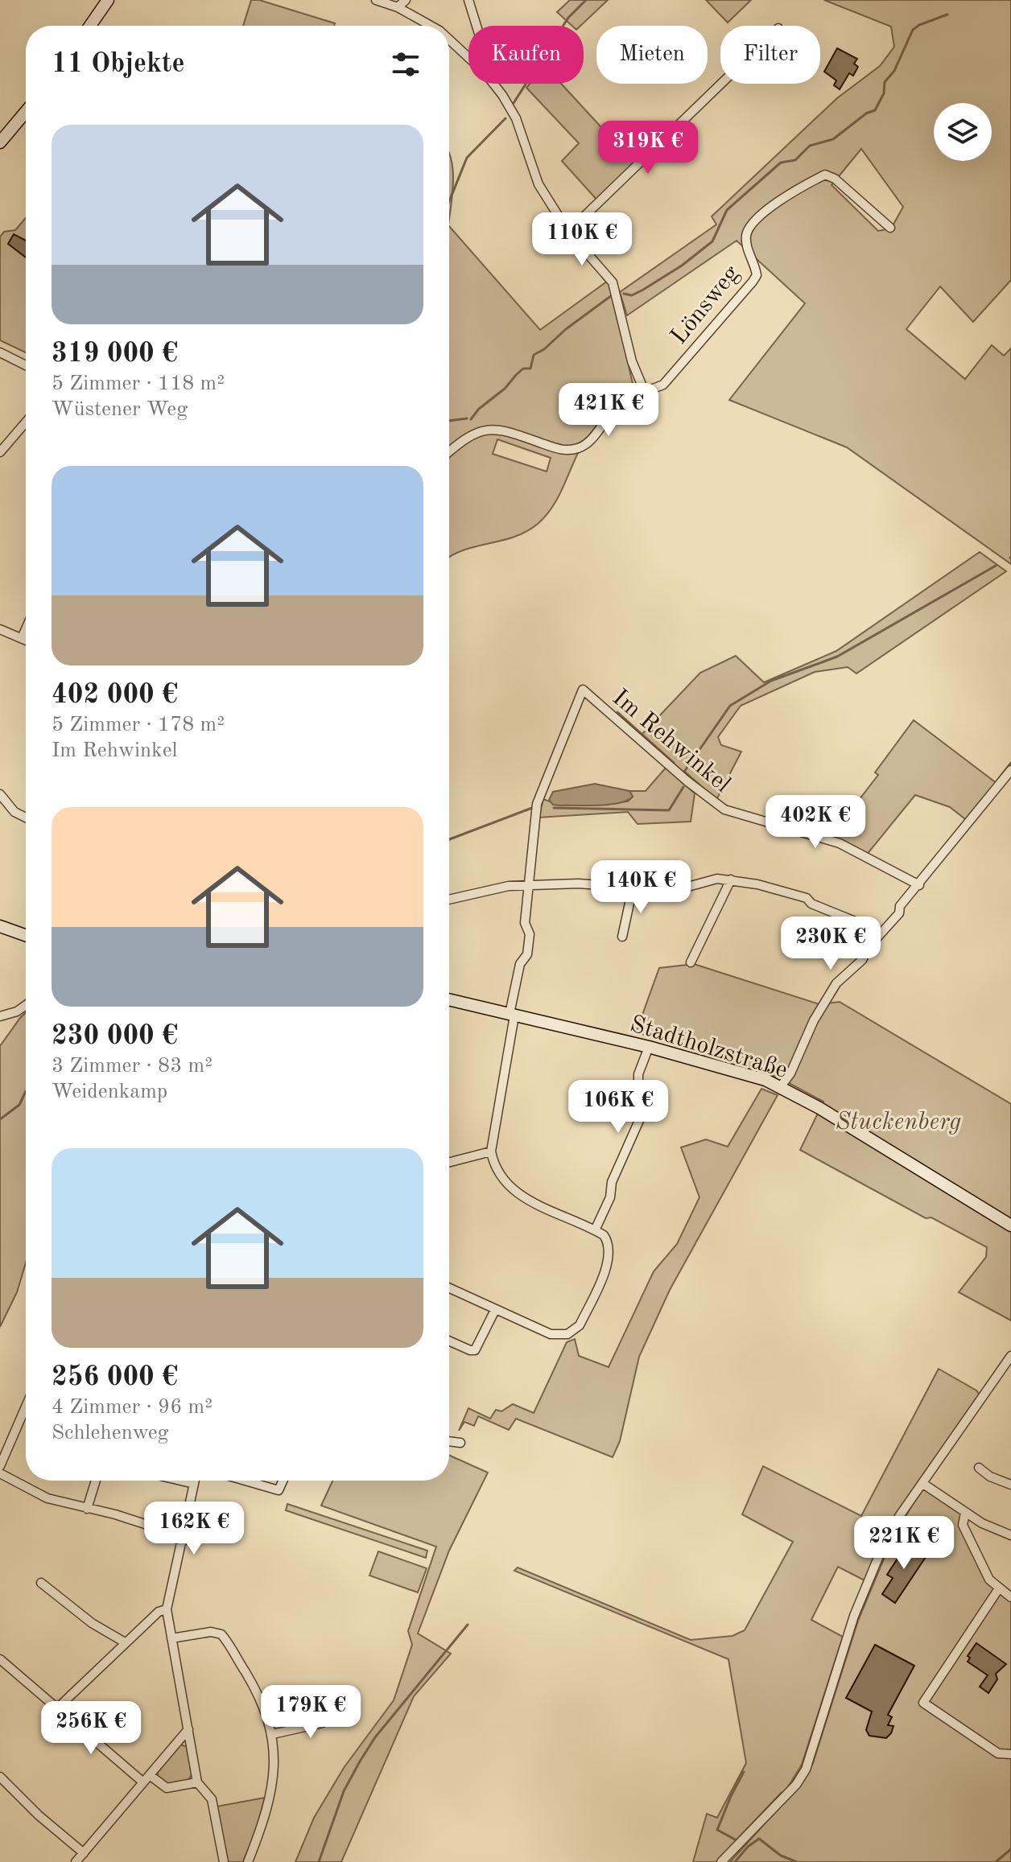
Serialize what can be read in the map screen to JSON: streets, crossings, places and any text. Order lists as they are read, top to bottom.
{
  "streets": {
    "street": ["Lönsweg", "Im Rehwinkel", "Stadtholzstraße"]
  },
  "parks": ["Stuckenberg"],
  "page": {
    "chip": ["Kaufen", "Mieten", "Filter"],
    "heading": "11 Objekte",
    "list": [
      {
        "name": "319 000 €",
        "note": "5 Zimmer · 118 m² · Wüstener Weg"
      },
      {
        "name": "402 000 €",
        "note": "5 Zimmer · 178 m² · Im Rehwinkel"
      },
      {
        "name": "230 000 €",
        "note": "3 Zimmer · 83 m² · Weidenkamp"
      },
      {
        "name": "256 000 €",
        "note": "4 Zimmer · 96 m² · Schlehenweg"
      }
    ],
    "price": [
      "319K €",
      "110K €",
      "421K €",
      "402K €",
      "140K €",
      "230K €",
      "106K €",
      "162K €",
      "221K €",
      "179K €",
      "256K €"
    ]
  }
}
